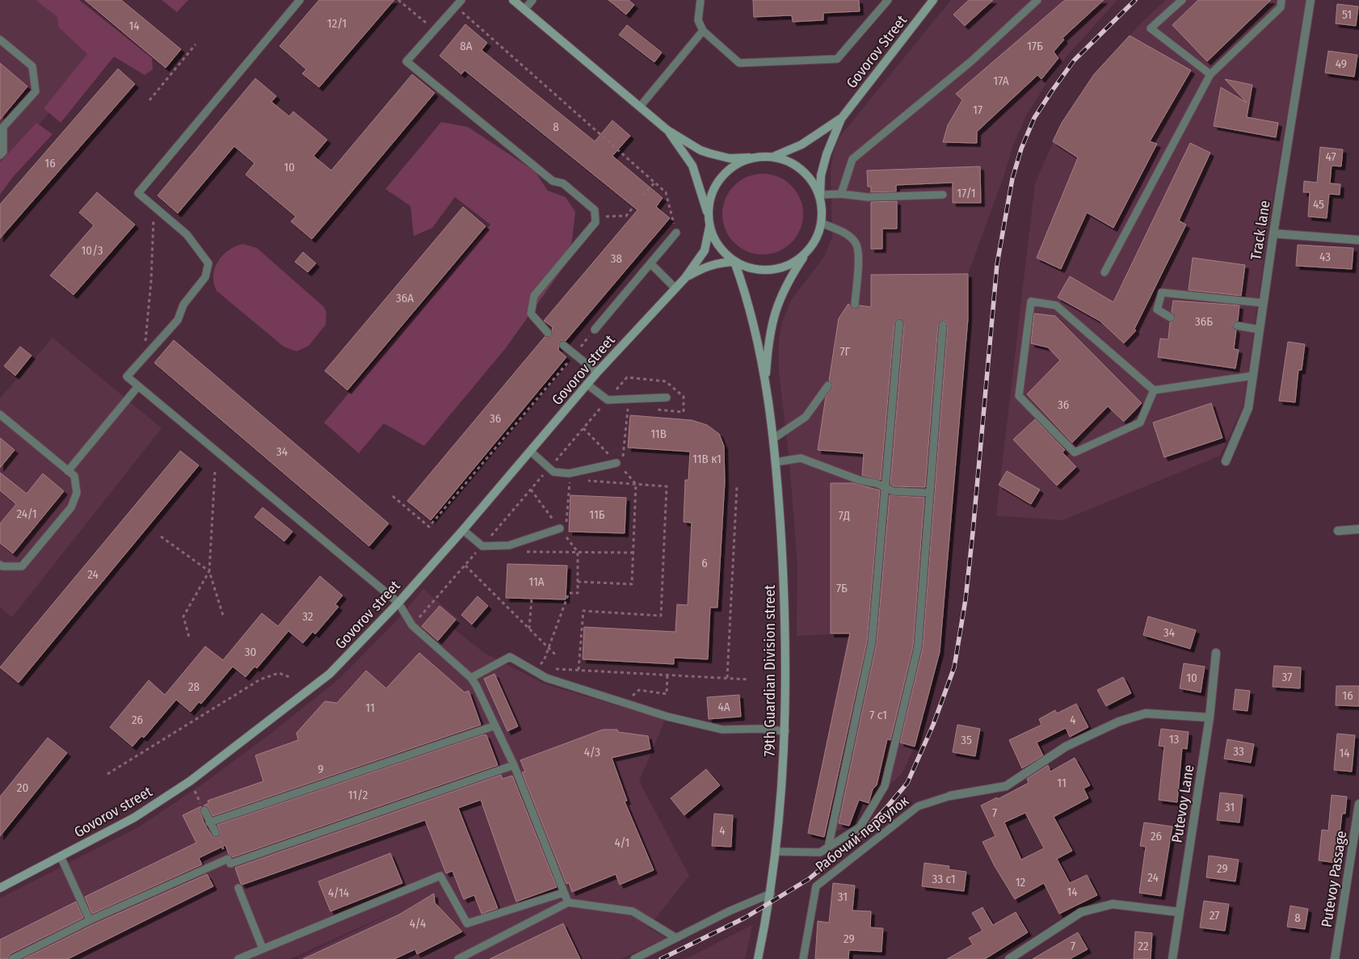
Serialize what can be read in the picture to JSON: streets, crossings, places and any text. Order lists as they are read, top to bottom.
{
  "streets": {
    "main road": ["Govorov Street", "Govorov street", "79th Guardian Division street"],
    "street": ["Track lane", "Putevoy Lane", "Putevoy Passage"],
    "lane": ["Рабочий переулок"]
  },
  "house_numbers": [
    "51",
    "12/1",
    "14",
    "8А",
    "17Б",
    "49",
    "17А",
    "17",
    "8",
    "47",
    "16",
    "10",
    "17/1",
    "45",
    "10/3",
    "43",
    "38",
    "36А",
    "36Б",
    "7Г",
    "36",
    "36",
    "11В",
    "34",
    "11В к1",
    "24/1",
    "11Б",
    "7Д",
    "6",
    "24",
    "11А",
    "7Б",
    "32",
    "34",
    "30",
    "37",
    "10",
    "28",
    "16",
    "4А",
    "11",
    "7 с1",
    "26",
    "4",
    "13",
    "35",
    "33",
    "4/3",
    "14",
    "9",
    "11",
    "20",
    "11/2",
    "31",
    "7",
    "4",
    "26",
    "4/1",
    "29",
    "24",
    "33 с1",
    "12",
    "14",
    "4/14",
    "31",
    "27",
    "8",
    "4/4",
    "29",
    "7",
    "22"
  ]
}
